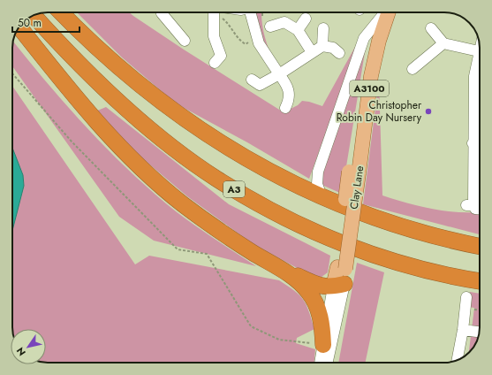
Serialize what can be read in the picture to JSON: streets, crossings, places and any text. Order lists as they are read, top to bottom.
{
  "streets": {
    "highway": ["A3"],
    "main road": ["A3100", "Clay Lane"]
  },
  "places": ["Christopher Robin Day Nursery"],
  "scale_bar": "50 m",
  "north": "bottom left"
}
